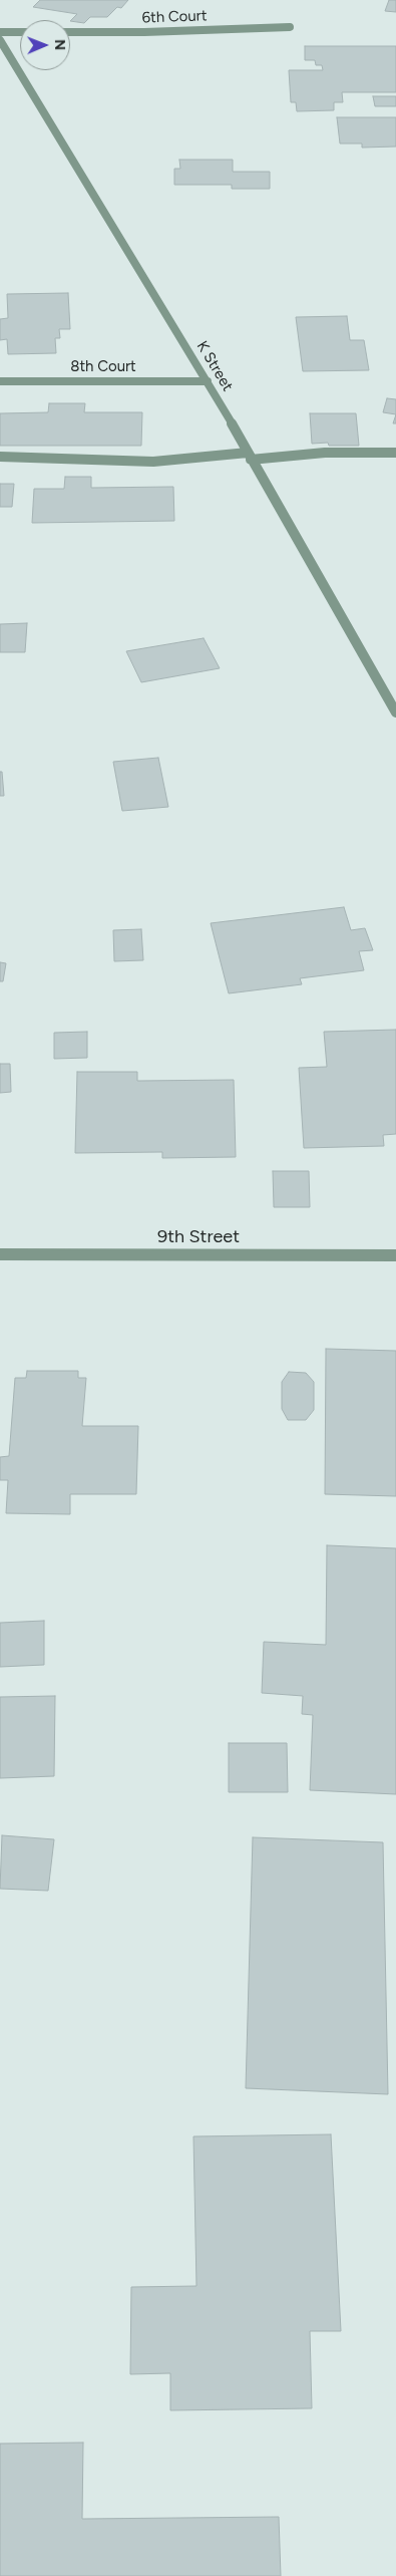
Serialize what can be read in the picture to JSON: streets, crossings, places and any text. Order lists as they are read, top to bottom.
{
  "streets": {
    "street": [
      "6th Court",
      "K Street",
      "8th Court",
      "9th Street"
    ]
  },
  "crossings": [
    ["K Street", "8th Court"]
  ],
  "north": "right"
}
